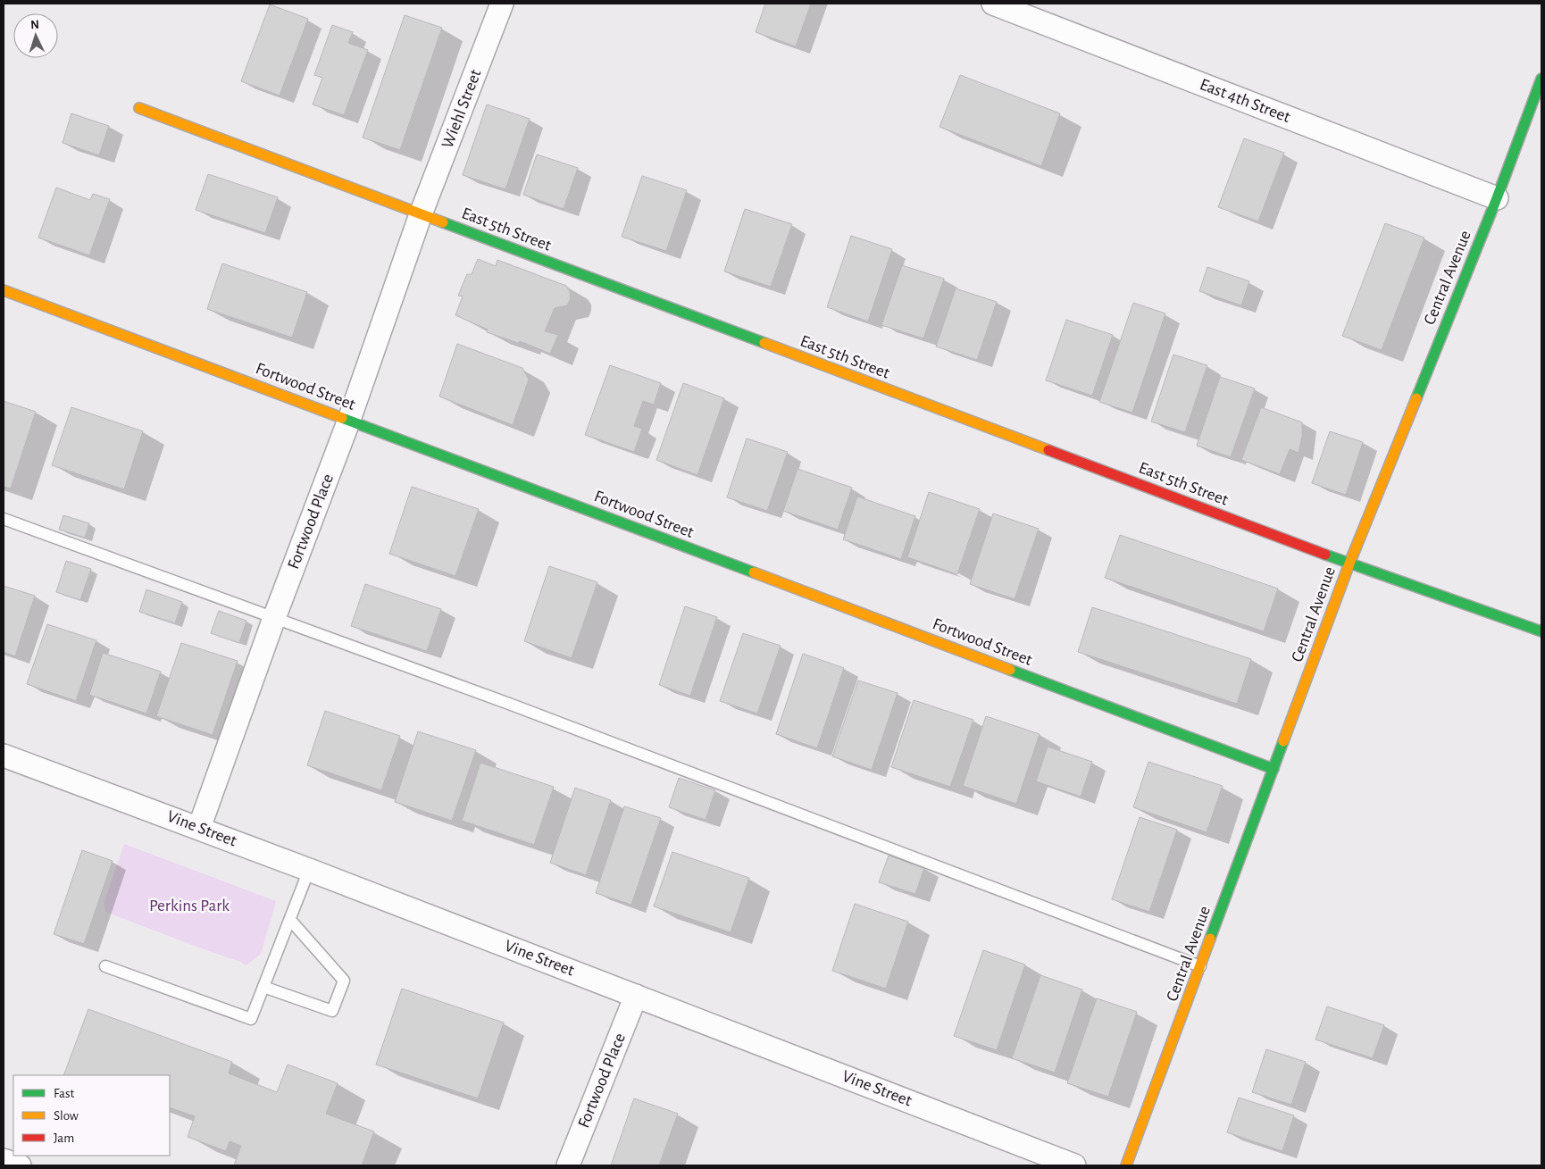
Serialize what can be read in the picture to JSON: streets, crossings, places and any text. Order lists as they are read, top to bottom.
{
  "streets": {
    "street": [
      "East 4th Street",
      "Wiehl Street",
      "East 5th Street",
      "Central Avenue",
      "Fortwood Street",
      "Fortwood Place",
      "Vine Street"
    ]
  },
  "crossings": [
    ["East 4th Street", "Central Avenue"],
    ["Wiehl Street", "East 5th Street"],
    ["Wiehl Street", "Fortwood Place"],
    ["East 5th Street", "Central Avenue"],
    ["East 5th Street", "Fortwood Place"],
    ["Central Avenue", "Fortwood Street"],
    ["Fortwood Street", "Fortwood Place"],
    ["Fortwood Place", "Vine Street"]
  ],
  "parks": ["Perkins Park"],
  "legend": ["Fast", "Slow", "Jam"],
  "north": "top"
}
